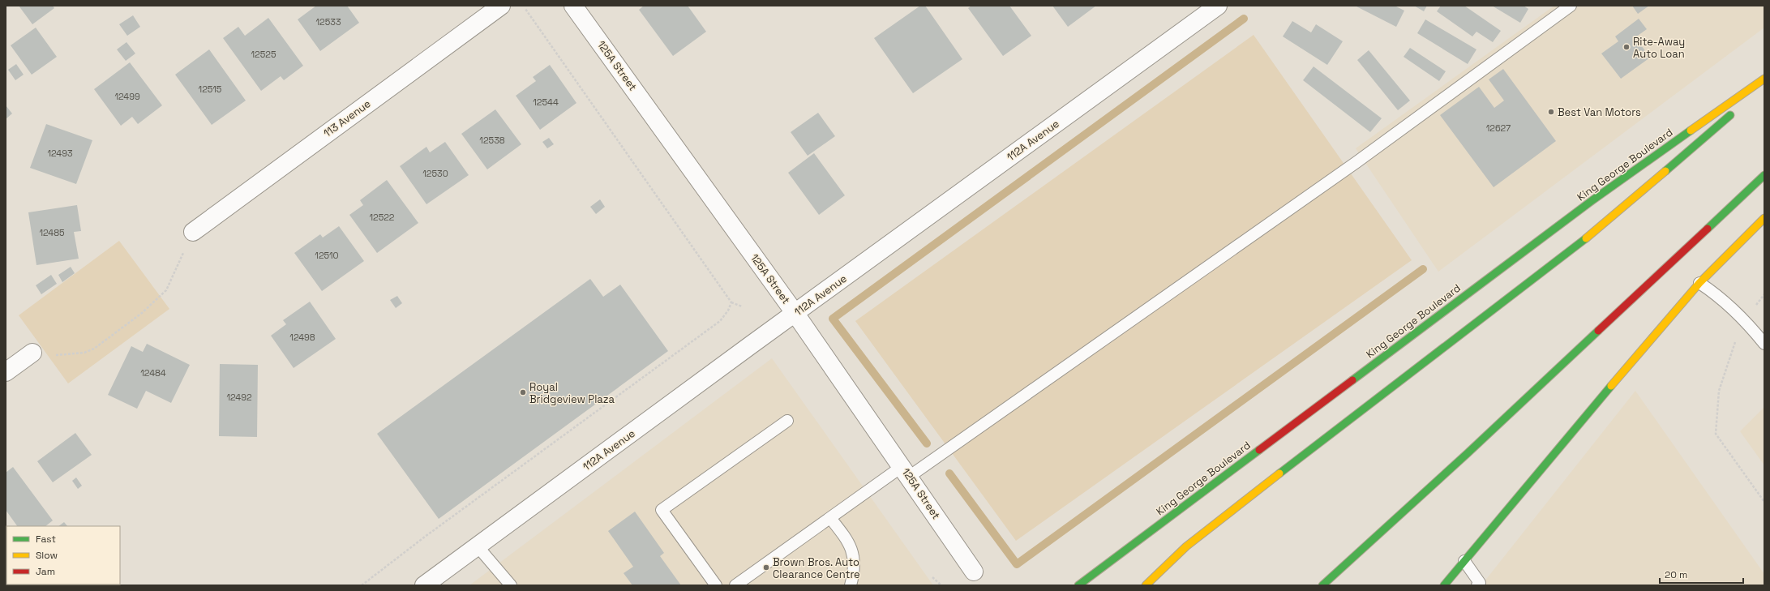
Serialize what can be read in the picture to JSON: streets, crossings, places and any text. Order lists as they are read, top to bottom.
{
  "streets": {
    "main road": ["King George Boulevard"],
    "street": ["125A Street", "113 Avenue", "112A Avenue"]
  },
  "crossings": [
    ["125A Street", "112A Avenue"]
  ],
  "places": [
    "Rite-Away Auto Loan",
    "Best Van Motors",
    "Royal Bridgeview Plaza",
    "Brown Bros. Auto Clearance Centre"
  ],
  "house_numbers": [
    "12533",
    "12525",
    "12515",
    "12499",
    "12544",
    "12627",
    "12538",
    "12493",
    "12530",
    "12522",
    "12485",
    "12510",
    "12498",
    "12484",
    "12492"
  ],
  "legend": ["Fast", "Slow", "Jam"],
  "scale_bar": "20 m"
}
